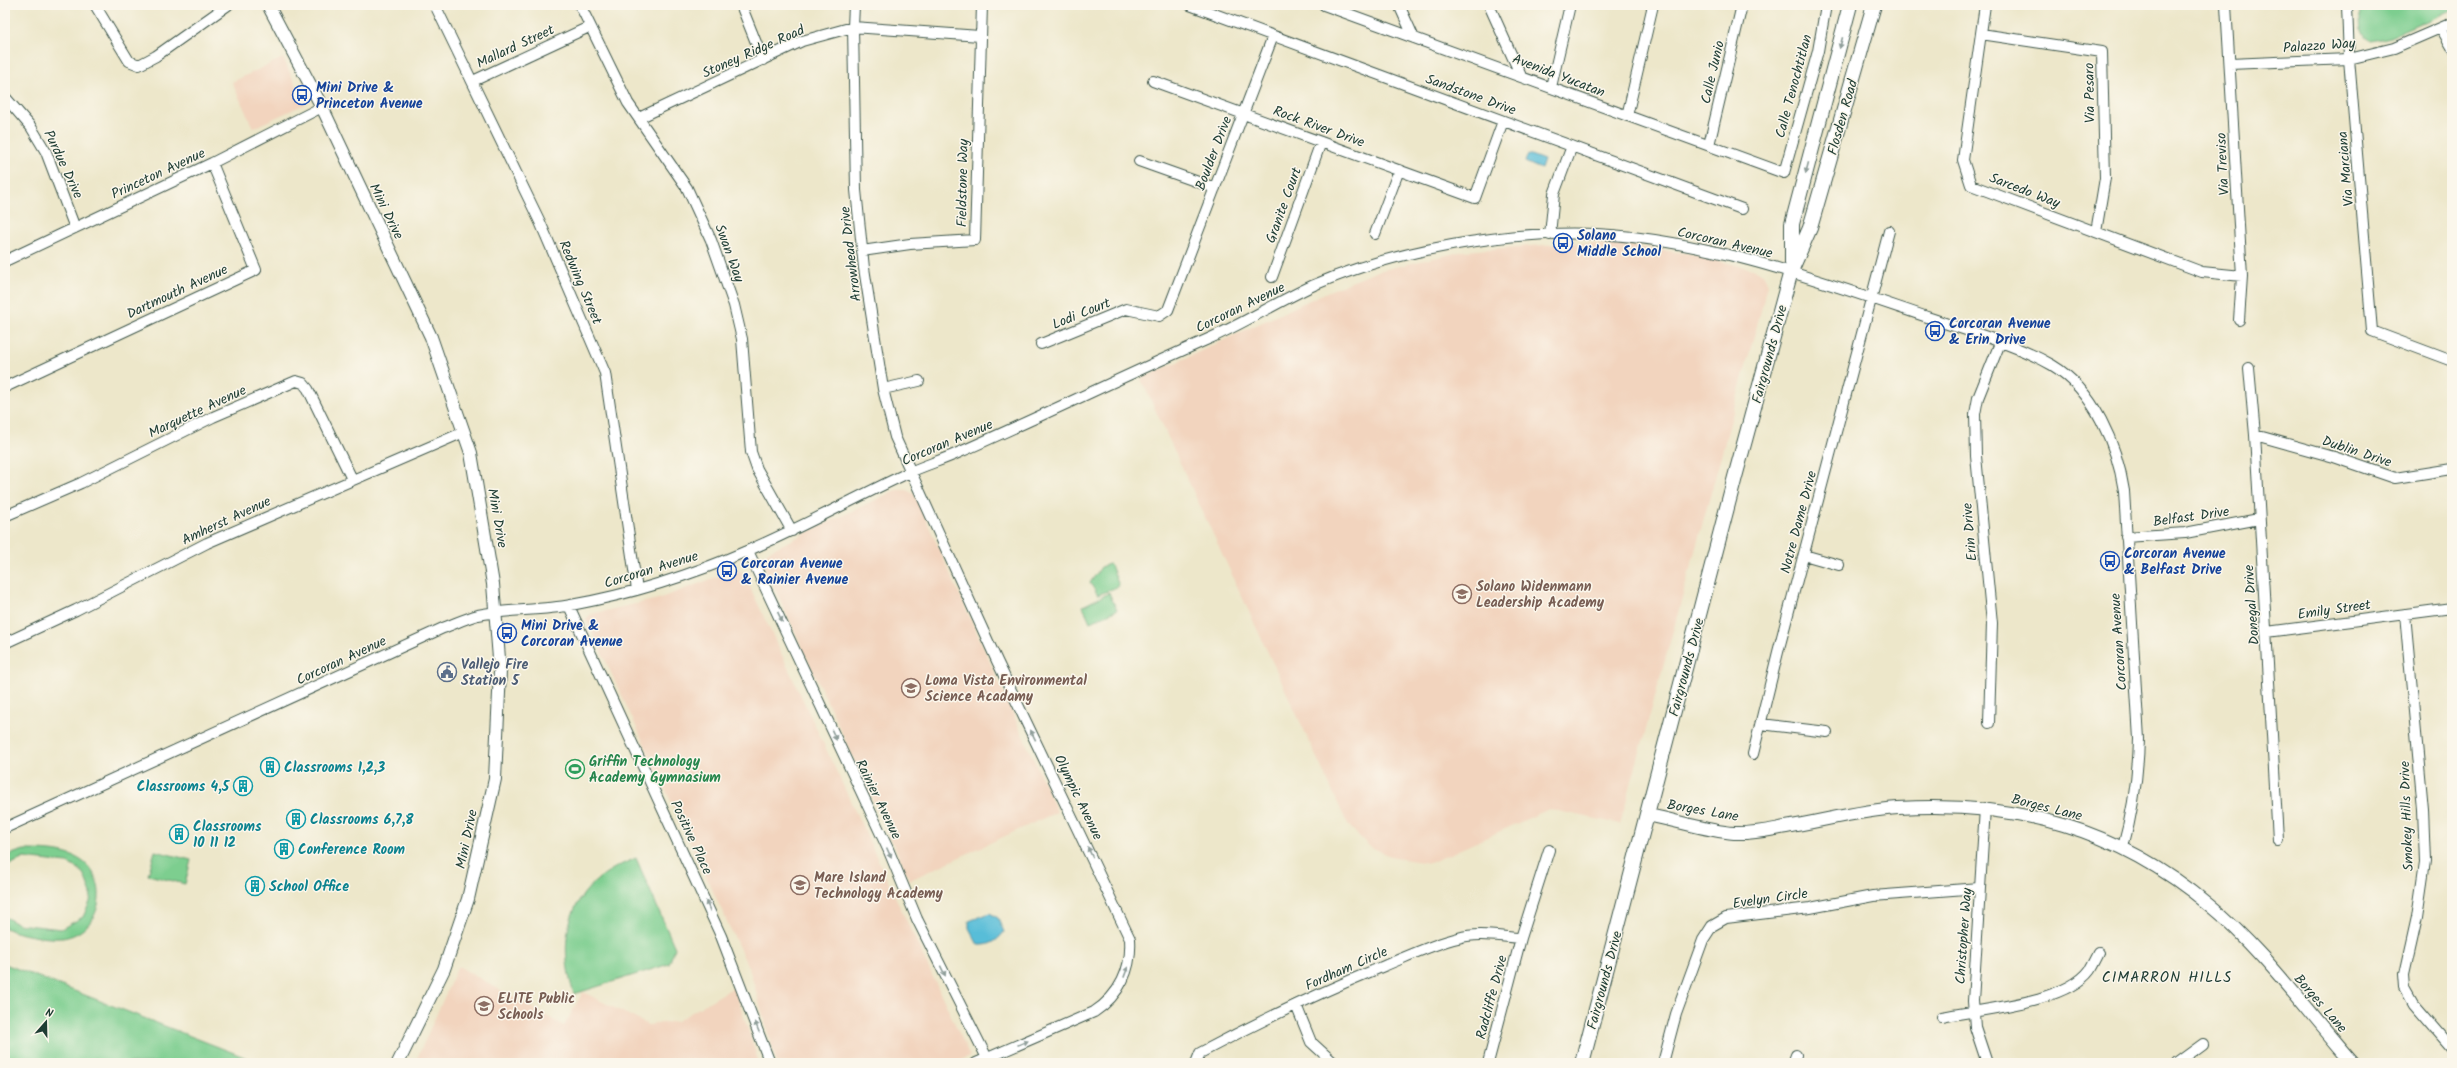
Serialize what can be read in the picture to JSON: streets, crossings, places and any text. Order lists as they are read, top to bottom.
{
  "streets": {
    "main road": ["Flosden Road", "Fairgrounds Drive"],
    "street": [
      "Palazzo Way",
      "Mallard Street",
      "Stoney Ridge Road",
      "Calle Junio",
      "Avenida Yucatan",
      "Calle Tenochtitlan",
      "Via Pesaro",
      "Sandstone Drive",
      "Rock River Drive",
      "Boulder Drive",
      "Purdue Drive",
      "Via Treviso",
      "Via Marciana",
      "Princeton Avenue",
      "Fieldstone Way",
      "Sarcedo Way",
      "Granite Court",
      "Mini Drive",
      "Corcoran Avenue",
      "Swan Way",
      "Arrowhead Drive",
      "Redwing Street",
      "Dartmouth Avenue",
      "Lodi Court",
      "Marquette Avenue",
      "Dublin Drive",
      "Belfast Drive",
      "Amherst Avenue",
      "Notre Dame Drive",
      "Erin Drive",
      "Donegal Drive",
      "Emily Street",
      "Olympic Avenue",
      "Rainier Avenue",
      "Borges Lane",
      "Smokey Hills Drive",
      "Positive Place",
      "Evelyn Circle",
      "Christopher Way",
      "Fordham Circle",
      "Radcliffe Drive"
    ]
  },
  "crossings": [
    ["Palazzo Way", "Via Treviso"],
    ["Palazzo Way", "Via Marciana"],
    ["Mallard Street", "Swan Way"],
    ["Mallard Street", "Redwing Street"],
    ["Stoney Ridge Road", "Fieldstone Way"],
    ["Stoney Ridge Road", "Swan Way"],
    ["Stoney Ridge Road", "Arrowhead Drive"],
    ["Calle Junio", "Avenida Yucatan"],
    ["Avenida Yucatan", "Calle Tenochtitlan"],
    ["Via Pesaro", "Sarcedo Way"],
    ["Sandstone Drive", "Rock River Drive"],
    ["Sandstone Drive", "Boulder Drive"],
    ["Flosden Road", "Fairgrounds Drive"],
    ["Rock River Drive", "Boulder Drive"],
    ["Rock River Drive", "Granite Court"],
    ["Boulder Drive", "Lodi Court"],
    ["Purdue Drive", "Princeton Avenue"],
    ["Via Treviso", "Sarcedo Way"],
    ["Princeton Avenue", "Mini Drive"],
    ["Princeton Avenue", "Dartmouth Avenue"],
    ["Fieldstone Way", "Arrowhead Drive"],
    ["Mini Drive", "Corcoran Avenue"],
    ["Mini Drive", "Amherst Avenue"],
    ["Corcoran Avenue", "Swan Way"],
    ["Corcoran Avenue", "Arrowhead Drive"],
    ["Corcoran Avenue", "Redwing Street"],
    ["Corcoran Avenue", "Fairgrounds Drive"],
    ["Corcoran Avenue", "Belfast Drive"],
    ["Corcoran Avenue", "Notre Dame Drive"],
    ["Corcoran Avenue", "Erin Drive"],
    ["Corcoran Avenue", "Olympic Avenue"],
    ["Corcoran Avenue", "Rainier Avenue"],
    ["Corcoran Avenue", "Borges Lane"],
    ["Corcoran Avenue", "Positive Place"],
    ["Arrowhead Drive", "Olympic Avenue"],
    ["Fairgrounds Drive", "Borges Lane"],
    ["Marquette Avenue", "Amherst Avenue"],
    ["Dublin Drive", "Donegal Drive"],
    ["Belfast Drive", "Donegal Drive"],
    ["Donegal Drive", "Emily Street"],
    ["Emily Street", "Smokey Hills Drive"],
    ["Olympic Avenue", "Rainier Avenue"],
    ["Borges Lane", "Christopher Way"],
    ["Evelyn Circle", "Christopher Way"],
    ["Fordham Circle", "Radcliffe Drive"]
  ],
  "one_way": ["Olympic Avenue", "Rainier Avenue", "Positive Place"],
  "districts": ["CIMARRON HILLS"],
  "places": {
    "bus stop": [
      "Mini Drive & Princeton Avenue",
      "Solano Middle School",
      "Corcoran Avenue & Erin Drive",
      "Corcoran Avenue & Belfast Drive",
      "Corcoran Avenue & Rainier Avenue",
      "Mini Drive & Corcoran Avenue"
    ],
    "school or university": [
      "Solano Widenmann Leadership Academy",
      "Loma Vista Environmental Science Acadamy",
      "Mare Island Technology Academy",
      "ELITE Public Schools"
    ],
    "public building": ["Vallejo Fire Station 5"],
    "building": [
      "Classrooms 1,2,3",
      "Classrooms 4,5",
      "Classrooms 6,7,8",
      "Classrooms 10 11 12",
      "Conference Room",
      "School Office"
    ],
    "sports": ["Griffin Technology Academy Gymnasium"]
  },
  "north": "top"
}
